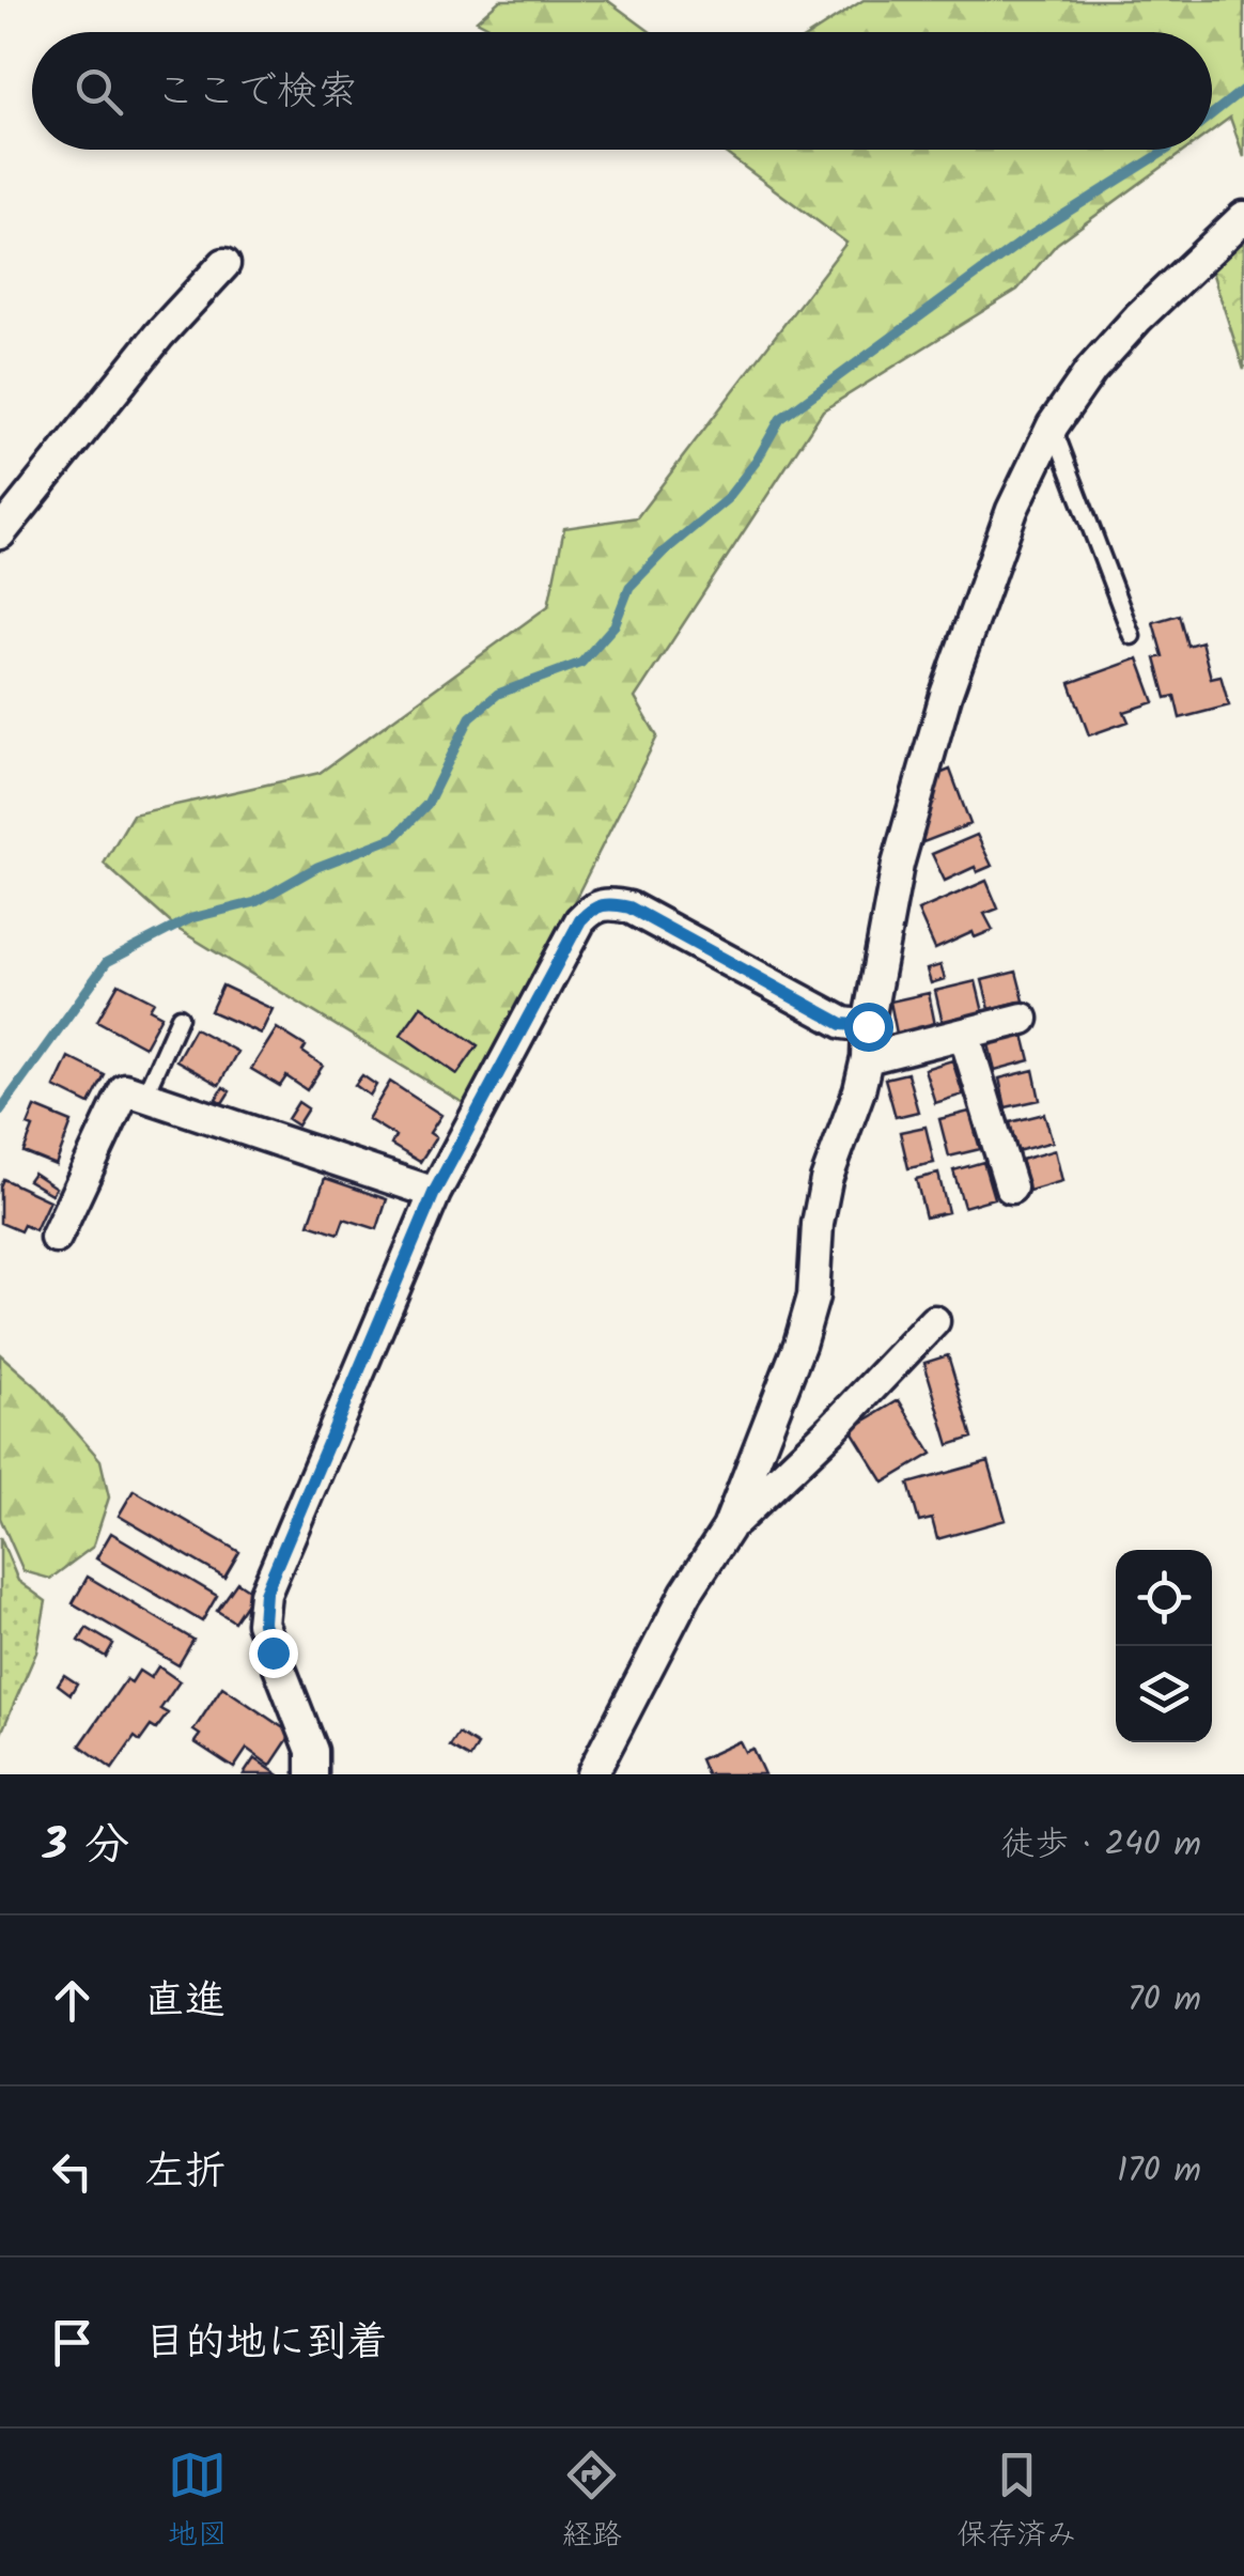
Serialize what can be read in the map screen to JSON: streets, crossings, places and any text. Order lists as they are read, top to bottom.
{
  "page": {
    "search": "ここで検索",
    "heading": ["3 分", "徒歩 · 240 m"],
    "list": [
      ["直進", "70 m"],
      ["左折", "170 m"],
      "目的地に到着"
    ],
    "nav": ["地図", "経路", "保存済み"]
  }
}
